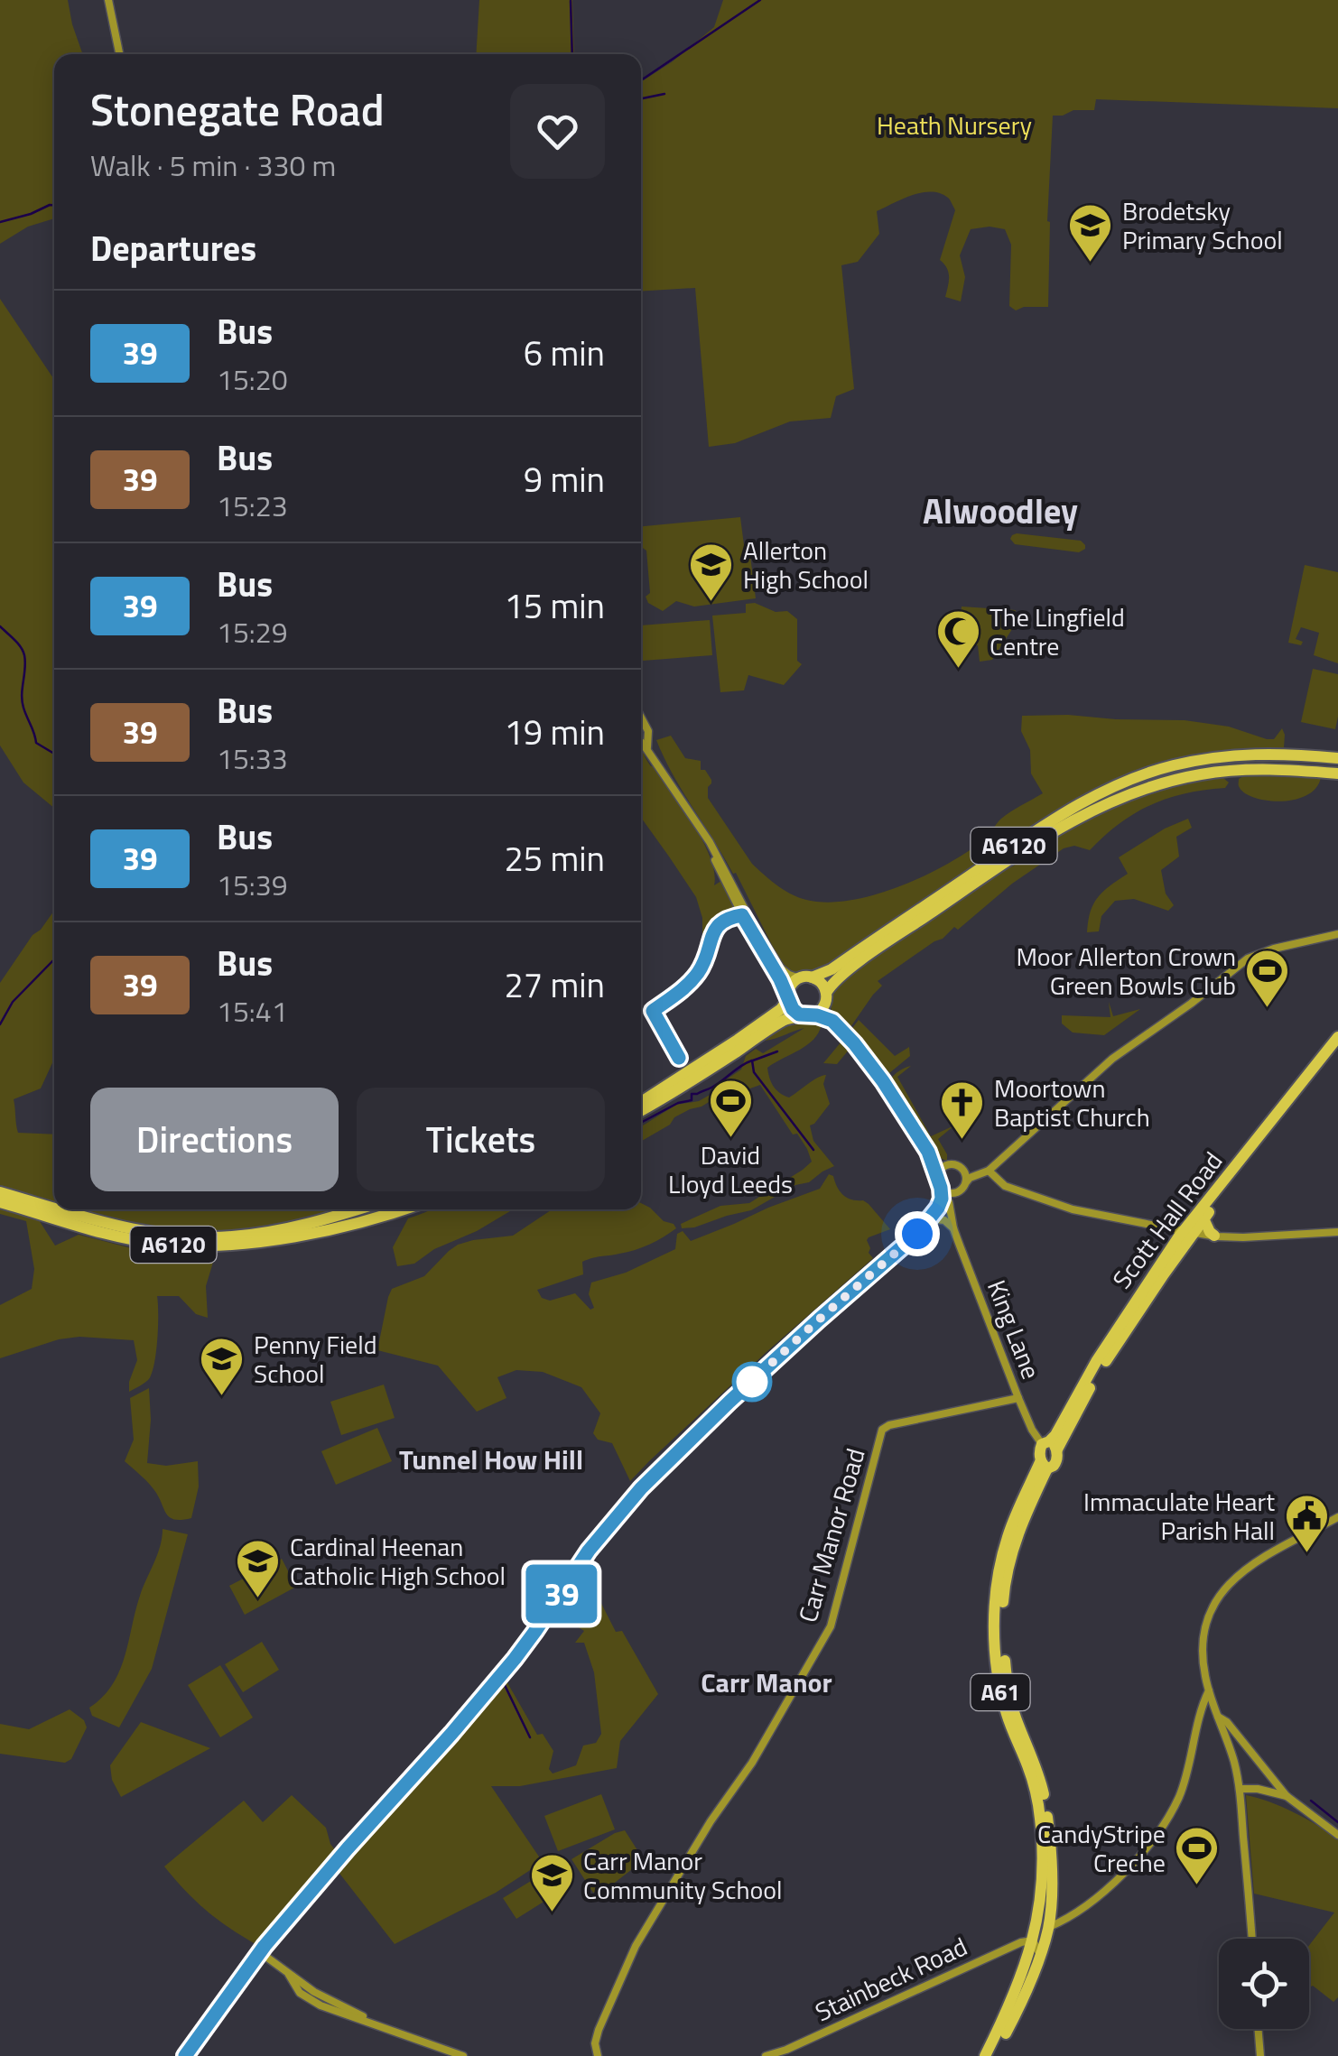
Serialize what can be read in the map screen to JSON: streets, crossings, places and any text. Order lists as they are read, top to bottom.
{
  "streets": {
    "highway": ["A6120", "Scott Hall Road", "A61"],
    "street": ["King Lane", "Carr Manor Road", "Stainbeck Road"]
  },
  "crossings": [
    ["Scott Hall Road", "King Lane"],
    ["Scott Hall Road", "A61"],
    ["King Lane", "Carr Manor Road"],
    ["King Lane", "A61"],
    ["A61", "Stainbeck Road"]
  ],
  "districts": ["Alwoodley", "Tunnel How Hill", "Carr Manor"],
  "parks": ["Heath Nursery"],
  "places": {
    "school or university": [
      "Brodetsky Primary School",
      "Allerton High School",
      "Penny Field School",
      "Cardinal Heenan Catholic High School",
      "Carr Manor Community School"
    ],
    "mosque": ["The Lingfield Centre"],
    "sports": ["Moor Allerton Crown Green Bowls Club", "David Lloyd Leeds", "CandyStripe Creche"],
    "church": ["Moortown Baptist Church"],
    "public building": ["Immaculate Heart Parish Hall"]
  },
  "lines": ["bus line 39"],
  "page": {
    "on_map": "39",
    "heading": [
      ["Stonegate Road", "Walk · 5 min · 330 m"],
      "Departures"
    ],
    "list": [
      {
        "mark": "39",
        "name": "Bus",
        "note": "15:20",
        "value": "6 min"
      },
      {
        "mark": "39",
        "name": "Bus",
        "note": "15:23",
        "value": "9 min"
      },
      {
        "mark": "39",
        "name": "Bus",
        "note": "15:29",
        "value": "15 min"
      },
      {
        "mark": "39",
        "name": "Bus",
        "note": "15:33",
        "value": "19 min"
      },
      {
        "mark": "39",
        "name": "Bus",
        "note": "15:39",
        "value": "25 min"
      },
      {
        "mark": "39",
        "name": "Bus",
        "note": "15:41",
        "value": "27 min"
      }
    ],
    "buttons": ["Directions", "Tickets"]
  }
}
